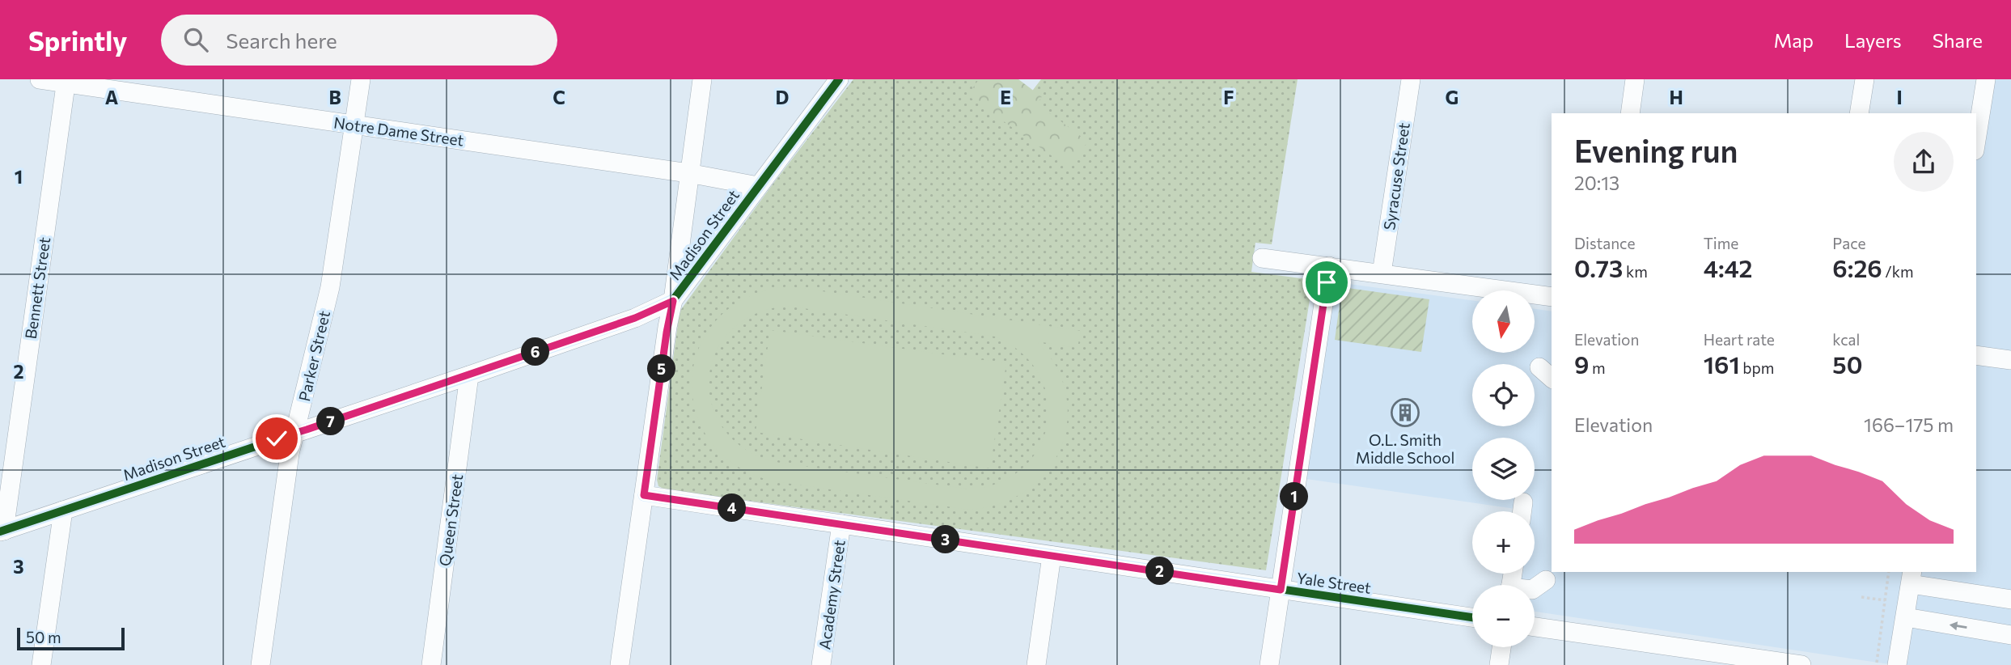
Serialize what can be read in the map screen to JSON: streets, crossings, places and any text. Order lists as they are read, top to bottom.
{
  "streets": {
    "street": [
      "Notre Dame Street",
      "Syracuse Street",
      "Madison Street",
      "Bennett Street",
      "Parker Street",
      "Queen Street",
      "Yale Street",
      "Academy Street"
    ]
  },
  "crossings": [
    ["Notre Dame Street", "Madison Street"],
    ["Notre Dame Street", "Bennett Street"],
    ["Notre Dame Street", "Parker Street"],
    ["Madison Street", "Bennett Street"],
    ["Madison Street", "Parker Street"],
    ["Madison Street", "Queen Street"],
    ["Yale Street", "Academy Street"]
  ],
  "places": {
    "building": ["O.L. Smith Middle School"]
  },
  "scale_bar": "50 m",
  "north": "bottom",
  "page": {
    "header": "Sprintly",
    "search": "Search here",
    "nav": ["Map", "Layers", "Share"],
    "heading": ["Evening run", "20:13"],
    "stats": [
      ["Distance", "0.73 km"],
      ["Time", "4:42"],
      ["Pace", "6:26 /km"],
      ["Elevation", "9 m"],
      ["Heart rate", "161 bpm"],
      ["kcal", "50"]
    ],
    "map_buttons": ["+", "−"],
    "pins": [
      "6",
      "5",
      "7",
      "1",
      "4",
      "3",
      "2"
    ],
    "chart": ["Elevation", "166–175 m"],
    "scale": "50 m"
  },
  "grid": {
    "columns": [
      "A",
      "B",
      "C",
      "D",
      "E",
      "F",
      "G",
      "H",
      "I"
    ],
    "rows": ["1", "2", "3"]
  }
}
